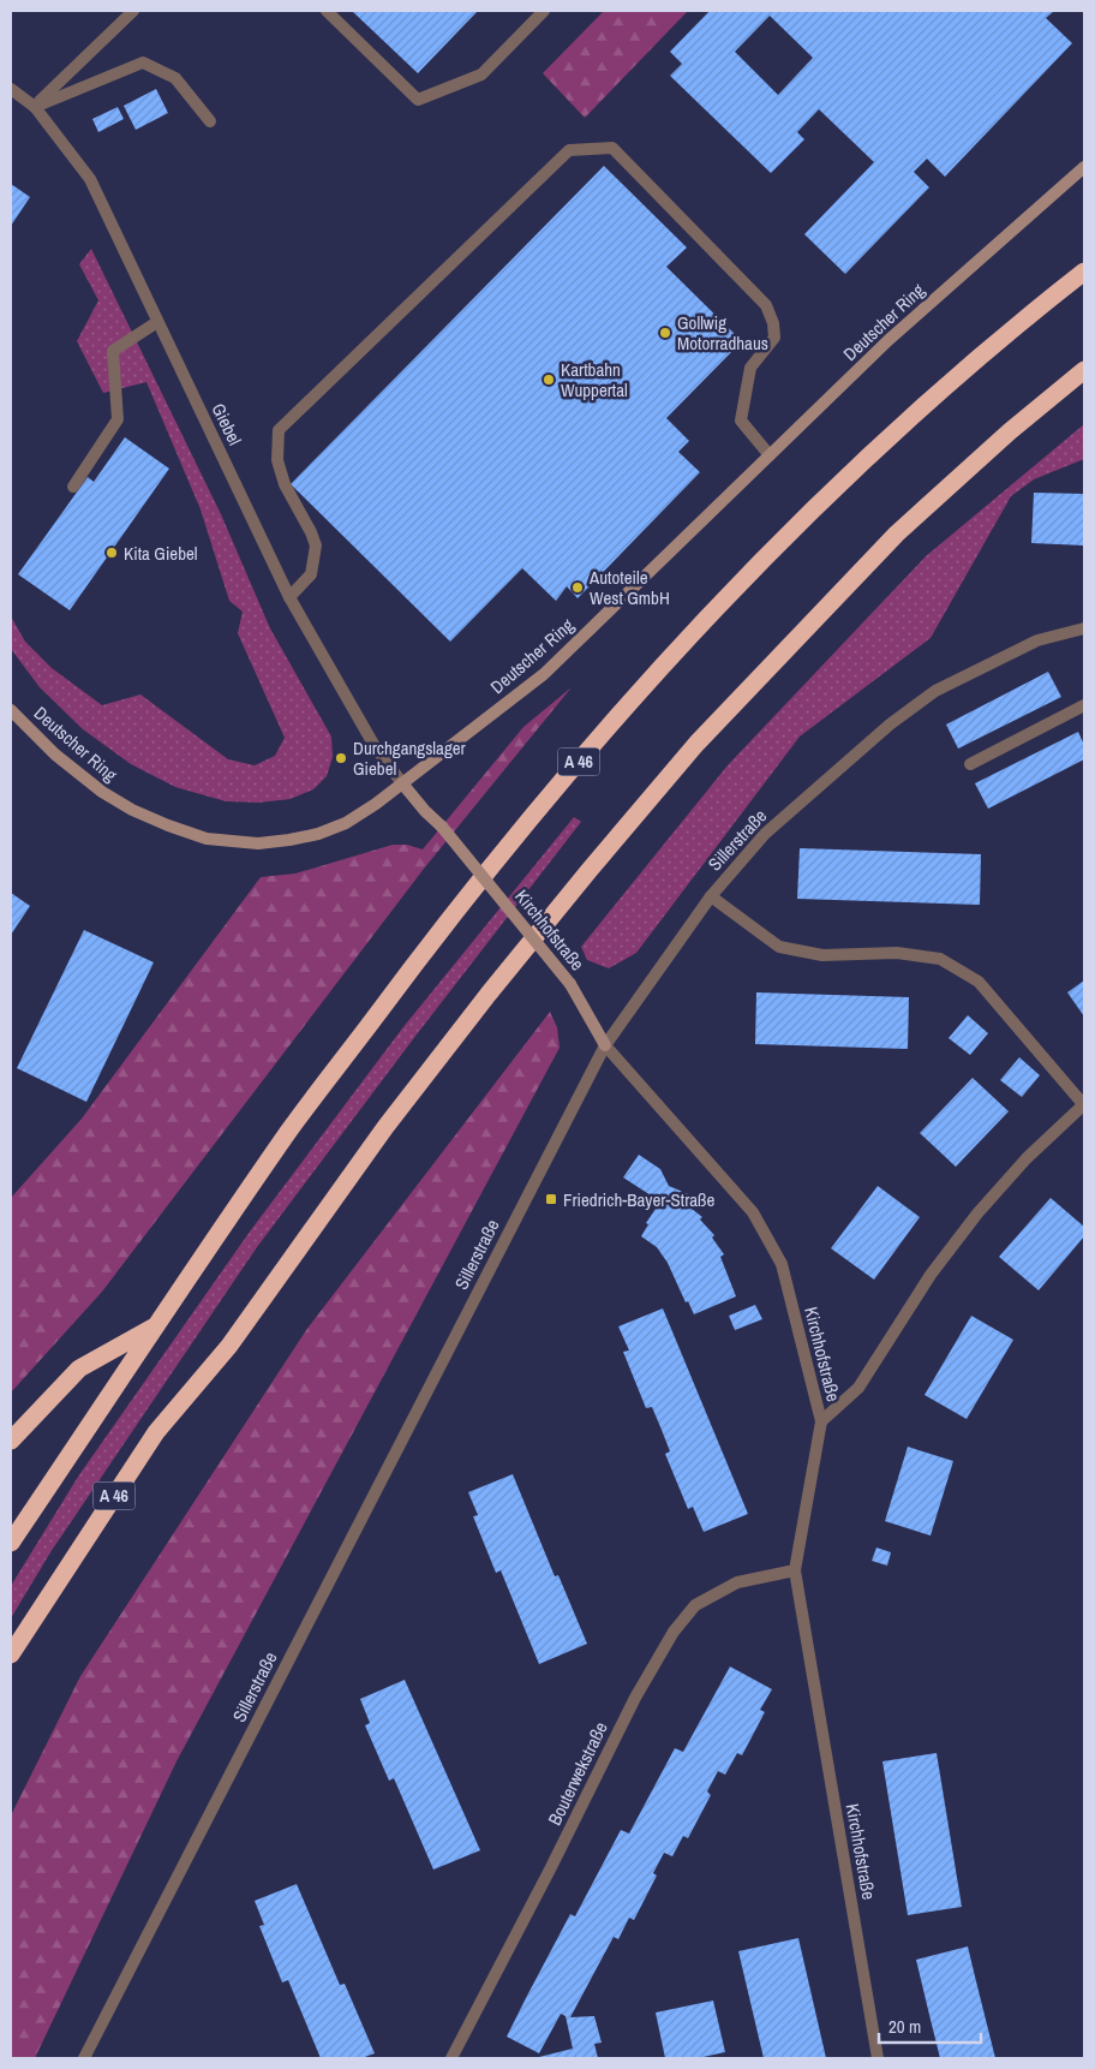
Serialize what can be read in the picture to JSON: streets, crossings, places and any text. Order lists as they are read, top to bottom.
{
  "streets": {
    "highway": ["A 46"],
    "street": [
      "Deutscher Ring",
      "Giebel",
      "Sillerstraße",
      "Kirchhofstraße",
      "Bouterwekstraße"
    ]
  },
  "crossings": [
    ["Deutscher Ring", "Giebel"],
    ["Deutscher Ring", "Kirchhofstraße"],
    ["Giebel", "Kirchhofstraße"],
    ["Sillerstraße", "Kirchhofstraße"],
    ["Kirchhofstraße", "Bouterwekstraße"]
  ],
  "places": {
    "other": [
      "Gollwig Motorradhaus",
      "Kartbahn Wuppertal",
      "Kita Giebel",
      "Autoteile West GmbH",
      "Durchgangslager Giebel"
    ],
    "transit": ["Friedrich-Bayer-Straße"]
  },
  "scale_bar": "20 m"
}
